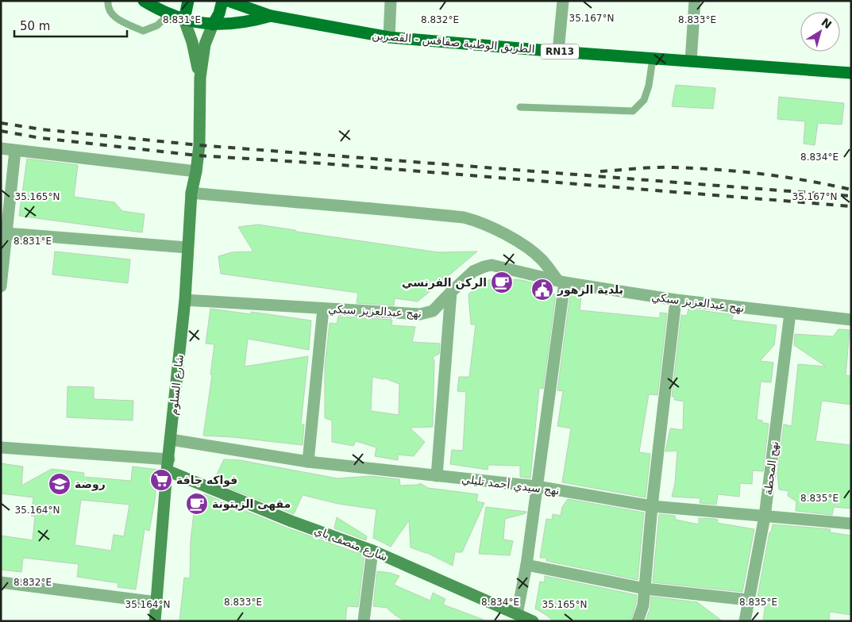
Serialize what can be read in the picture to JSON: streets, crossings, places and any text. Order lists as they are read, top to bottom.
{
  "streets": {
    "main road": ["الطريق الوطنية صفاقس - القصرين", "RN13"],
    "street": [
      "نهج عبدالعزيز سبكي",
      "شارع السلوم",
      "نهج المحطة",
      "نهج سيدي أحمد تليلي",
      "شارع منصف باي"
    ]
  },
  "crossings": [
    ["الطريق الوطنية صفاقس - القصرين", "شارع السلوم"],
    ["نهج عبدالعزيز سبكي", "شارع السلوم"],
    ["نهج عبدالعزيز سبكي", "نهج المحطة"],
    ["شارع السلوم", "نهج سيدي أحمد تليلي"],
    ["شارع السلوم", "شارع منصف باي"],
    ["نهج المحطة", "نهج سيدي أحمد تليلي"]
  ],
  "places": {
    "cafe": ["الركن الفرنسي", "مقهى الزيتونة"],
    "public building": ["بلدية الزهور"],
    "supermarket": ["فواكه جافة"],
    "school or university": ["روضة"]
  },
  "scale_bar": "50 m",
  "north": "top right",
  "coordinates": [
    "35.167°N",
    "8.831°E",
    "8.832°E",
    "8.833°E",
    "8.834°E",
    "35.165°N",
    "8.835°E",
    "35.164°N"
  ]
}
